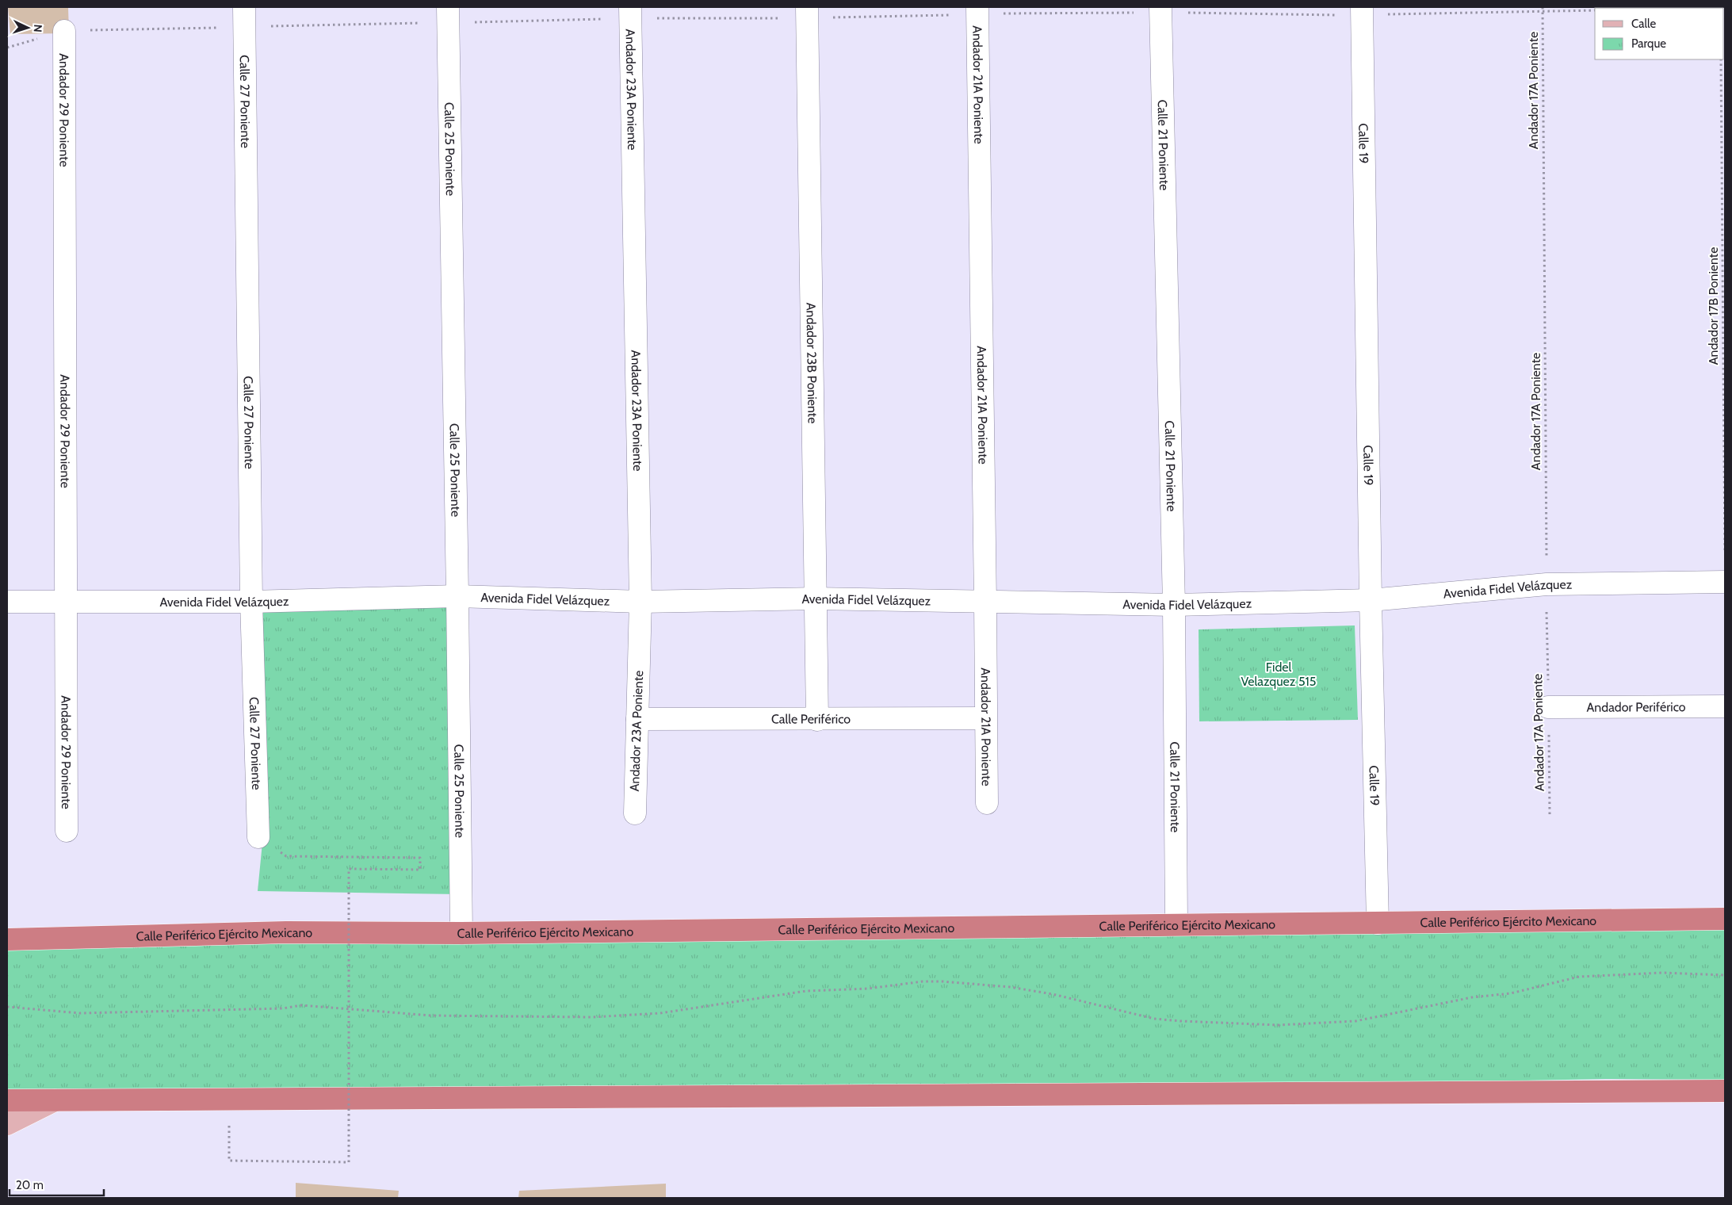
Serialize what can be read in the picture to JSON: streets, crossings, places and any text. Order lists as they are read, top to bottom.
{
  "streets": {
    "highway": ["Calle Periférico Ejército Mexicano"],
    "street": [
      "Andador 21A Poniente",
      "Andador 23A Poniente",
      "Calle 27 Poniente",
      "Andador 29 Poniente",
      "Calle 19",
      "Calle 21 Poniente",
      "Calle 25 Poniente",
      "Andador 23B Poniente",
      "Avenida Fidel Velázquez",
      "Andador Periférico",
      "Calle Periférico"
    ],
    "path": ["Andador 17A Poniente", "Andador 17B Poniente"]
  },
  "crossings": [
    ["Andador 21A Poniente", "Avenida Fidel Velázquez"],
    ["Andador 21A Poniente", "Calle Periférico"],
    ["Andador 23A Poniente", "Avenida Fidel Velázquez"],
    ["Andador 23A Poniente", "Calle Periférico"],
    ["Andador 17A Poniente", "Avenida Fidel Velázquez"],
    ["Andador 17A Poniente", "Andador Periférico"],
    ["Calle 27 Poniente", "Avenida Fidel Velázquez"],
    ["Andador 29 Poniente", "Avenida Fidel Velázquez"],
    ["Calle 19", "Avenida Fidel Velázquez"],
    ["Calle 19", "Calle Periférico Ejército Mexicano"],
    ["Calle 21 Poniente", "Avenida Fidel Velázquez"],
    ["Calle 21 Poniente", "Calle Periférico Ejército Mexicano"],
    ["Calle 25 Poniente", "Avenida Fidel Velázquez"],
    ["Calle 25 Poniente", "Calle Periférico Ejército Mexicano"],
    ["Andador 23B Poniente", "Avenida Fidel Velázquez"],
    ["Andador 23B Poniente", "Calle Periférico"]
  ],
  "parks": ["Fidel Velazquez 515"],
  "legend": ["Calle", "Parque"],
  "scale_bar": "20 m",
  "north": "right"
}
